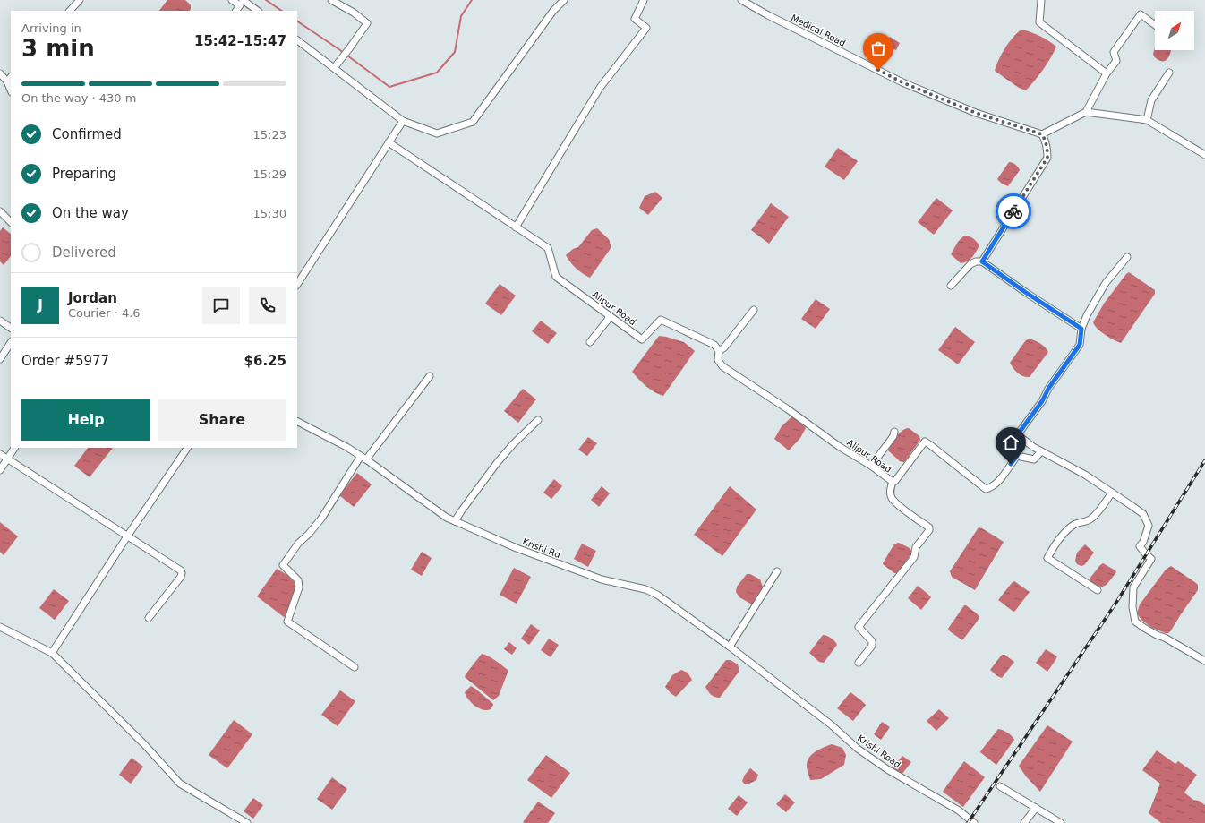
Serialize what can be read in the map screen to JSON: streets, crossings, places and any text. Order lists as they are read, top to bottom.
{
  "streets": {
    "street": [
      "Medical Road",
      "Alipur Road",
      "Krishi Rd",
      "Krishi Road"
    ]
  },
  "crossings": [
    ["Krishi Rd", "Krishi Road"]
  ],
  "north": "top right",
  "page": {
    "heading": ["3 min", "Arriving in", "15:42–15:47"],
    "panel": [
      "Jordan",
      "Courier · 4.6",
      "Order #5977",
      "$6.25"
    ],
    "bar": "On the way · 430 m",
    "list": [
      ["Confirmed", "15:23"],
      ["Preparing", "15:29"],
      ["On the way", "15:30"],
      "Delivered"
    ],
    "round": "J",
    "buttons": ["Help", "Share"]
  }
}
